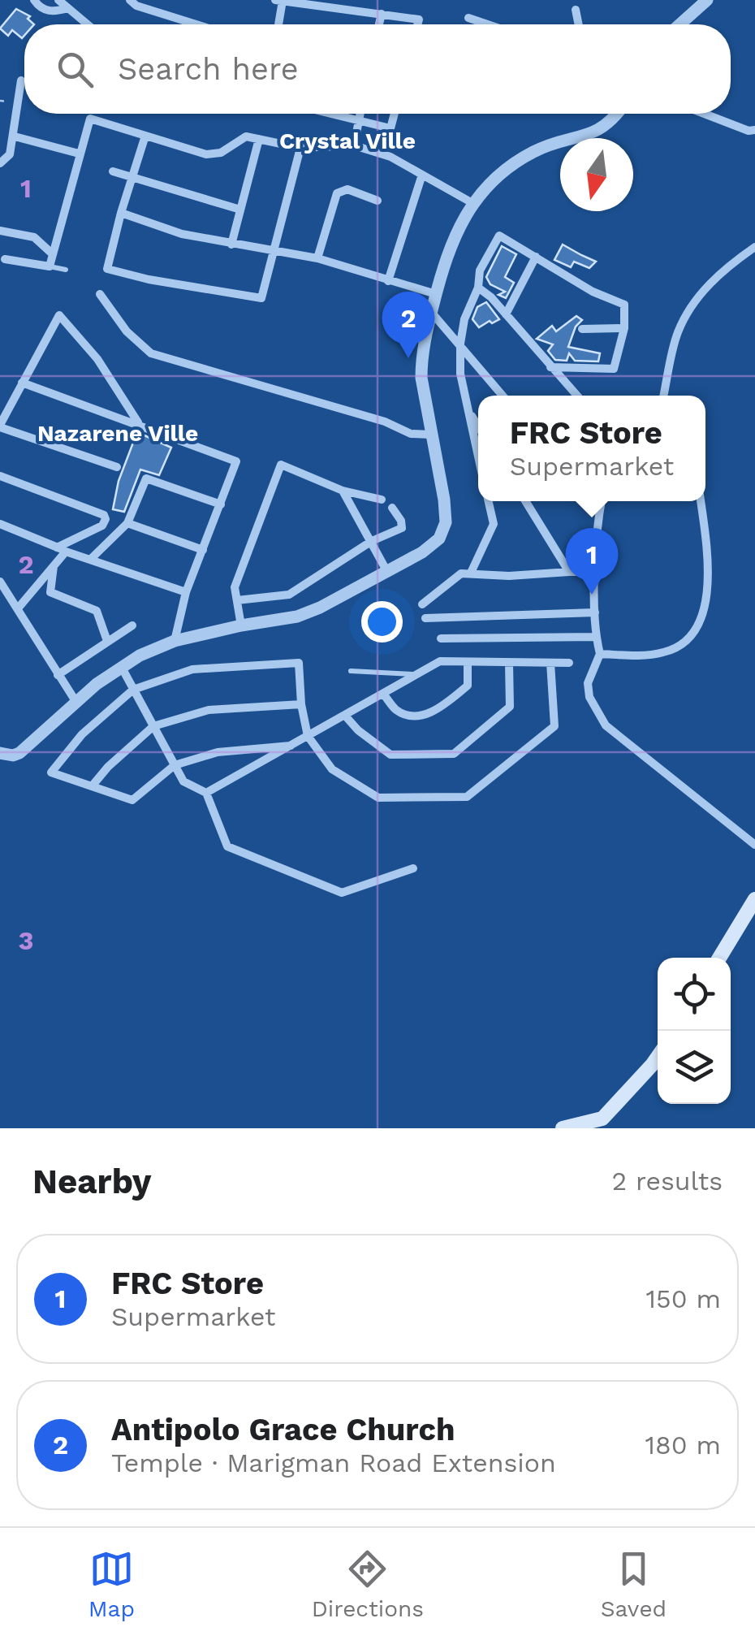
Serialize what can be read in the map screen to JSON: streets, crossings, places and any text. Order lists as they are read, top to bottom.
{
  "districts": ["Crystal Ville", "Nazarene Ville"],
  "north": "bottom",
  "page": {
    "search": "Search here",
    "pins": ["2", "1"],
    "popup": ["FRC Store", "Supermarket"],
    "heading": ["Nearby", "2 results"],
    "list": [
      {
        "mark": "1",
        "name": "FRC Store",
        "note": "Supermarket",
        "value": "150 m"
      },
      {
        "mark": "2",
        "name": "Antipolo Grace Church",
        "note": "Temple · Marigman Road Extension",
        "value": "180 m"
      }
    ],
    "nav": ["Map", "Directions", "Saved"]
  },
  "grid": {
    "rows": ["1", "2", "3"]
  }
}
